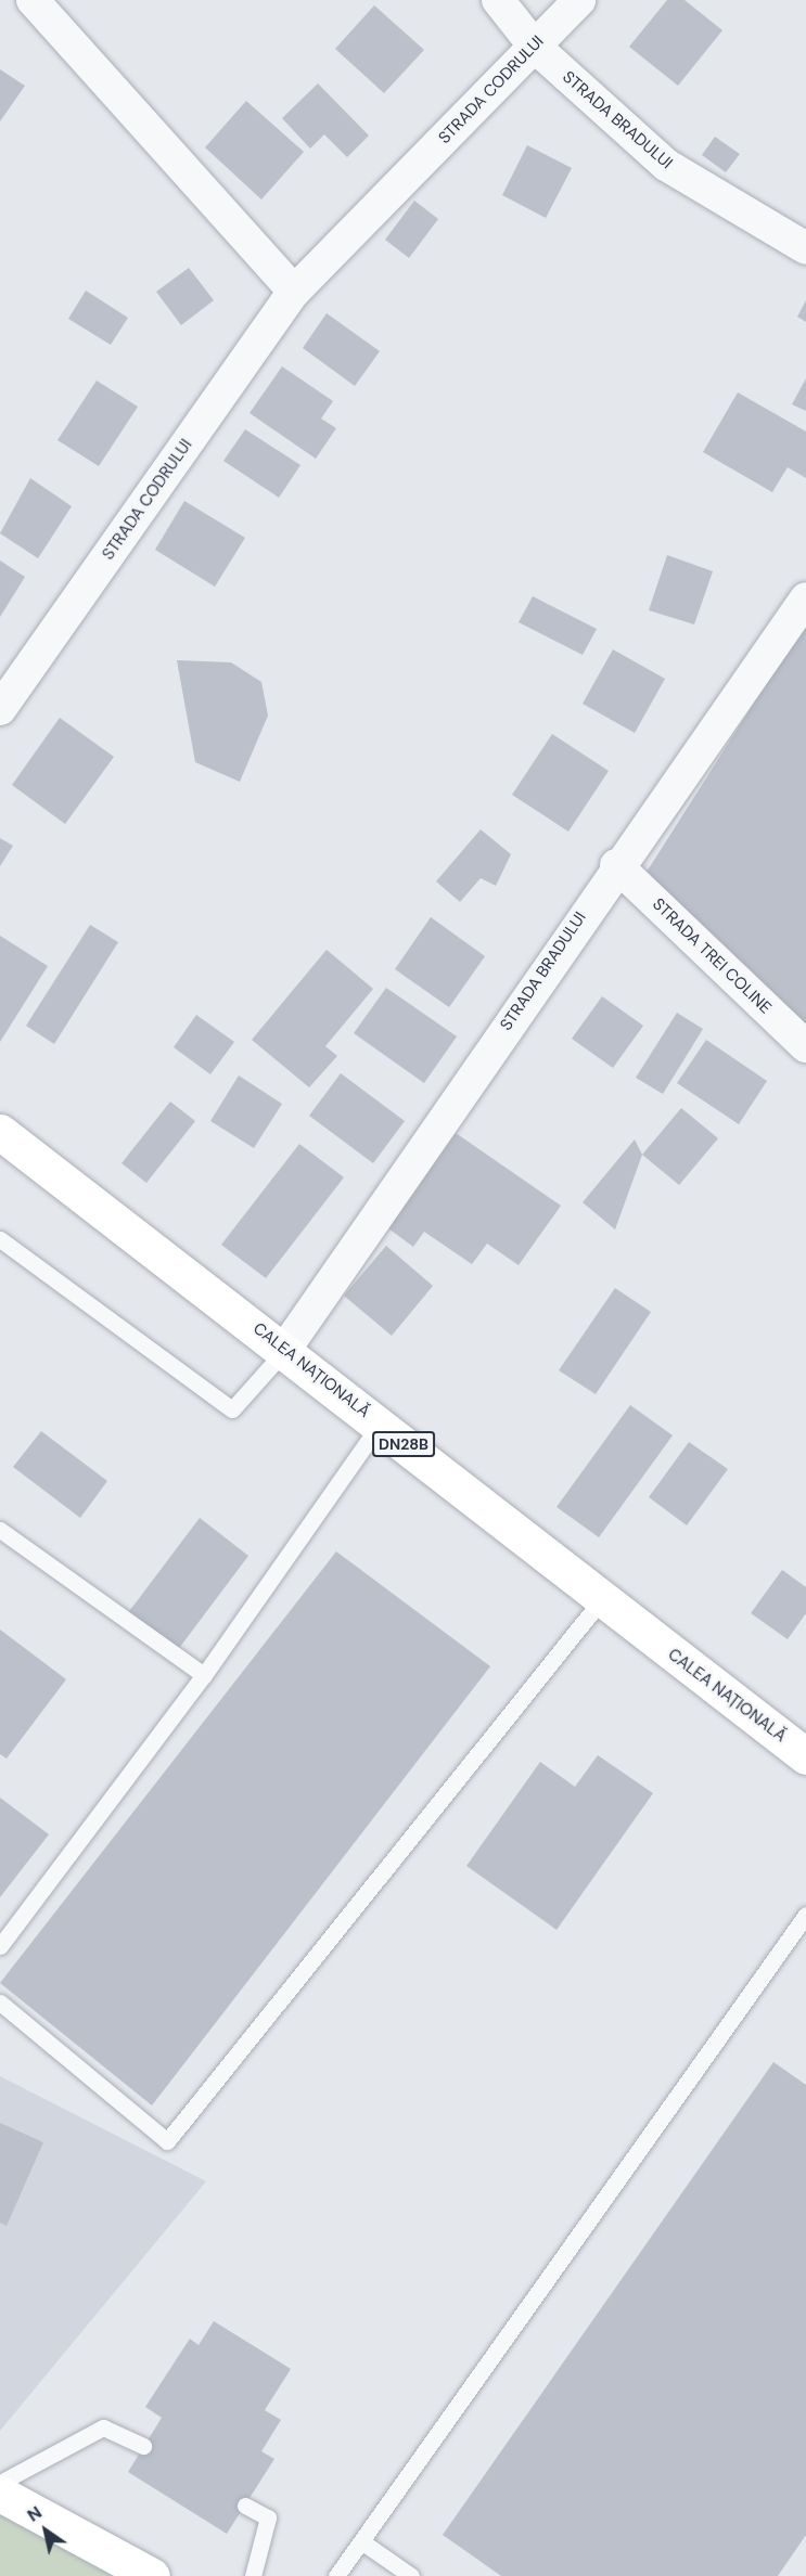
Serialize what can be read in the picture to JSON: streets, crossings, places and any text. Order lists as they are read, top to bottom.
{
  "streets": {
    "main road": ["CALEA NAȚIONALĂ", "DN28B"],
    "street": ["STRADA CODRULUI", "STRADA BRADULUI", "STRADA TREI COLINE"]
  },
  "crossings": [
    ["STRADA CODRULUI", "STRADA BRADULUI"],
    ["STRADA BRADULUI", "STRADA TREI COLINE"],
    ["STRADA BRADULUI", "CALEA NAȚIONALĂ"]
  ],
  "north": "top left"
}
